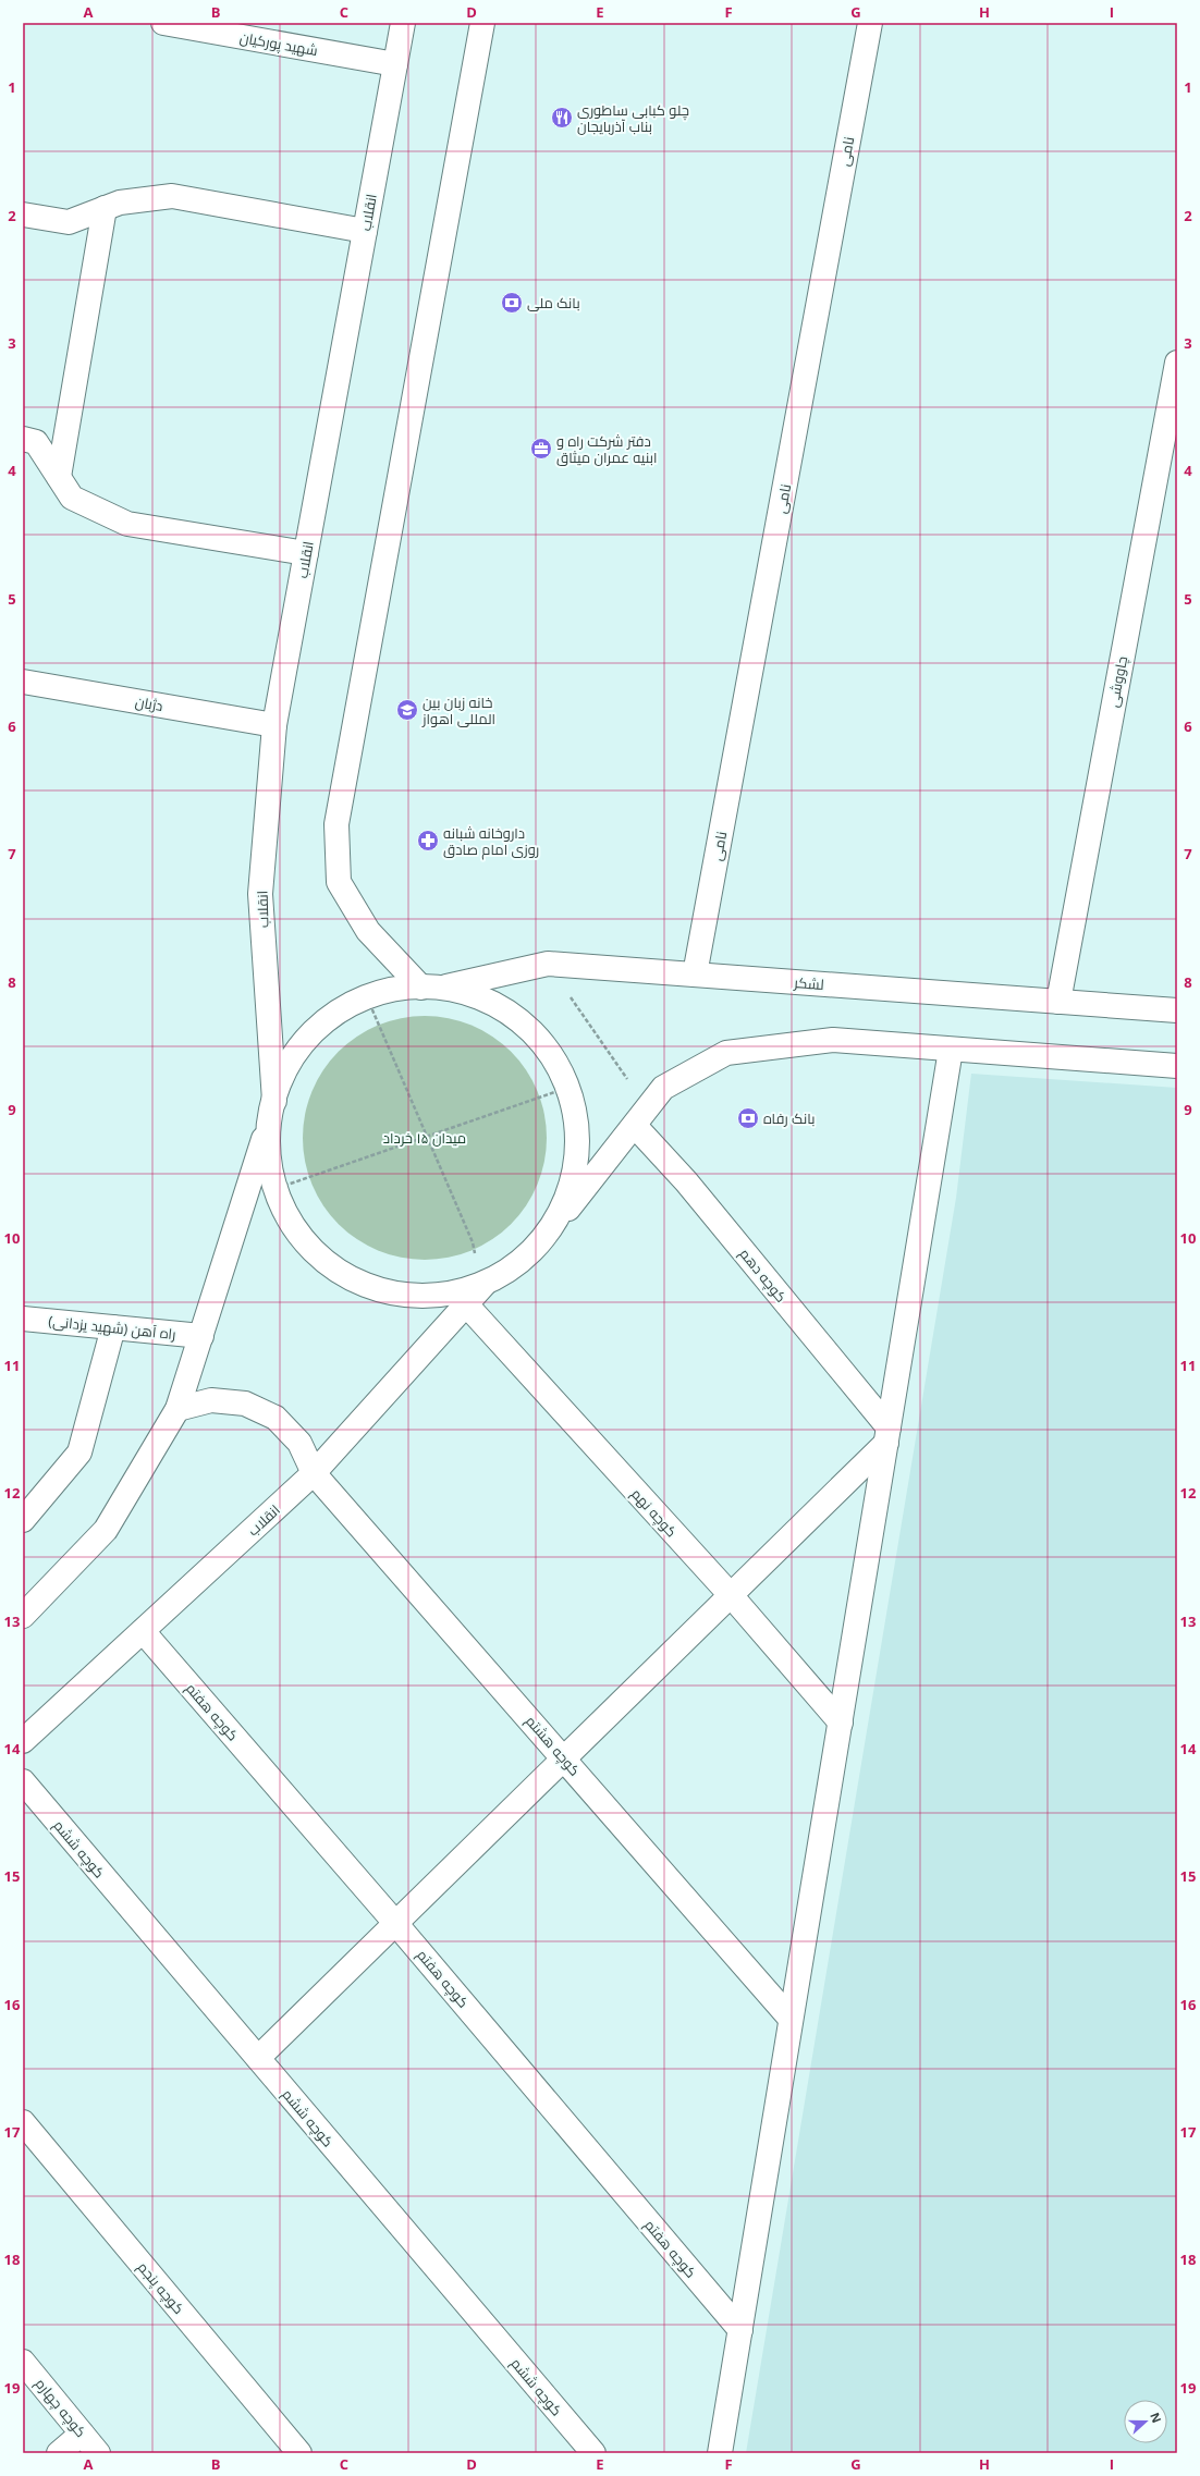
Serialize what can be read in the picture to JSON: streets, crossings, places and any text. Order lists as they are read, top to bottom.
{
  "streets": {
    "street": [
      "شهید پورکیان",
      "نامی",
      "انقلاب",
      "چاووشی",
      "دژبان",
      "لشکر",
      "کوچه دهم",
      "راه آهن (شهید یزدانی)",
      "کوچه نهم",
      "کوچه هفتم",
      "کوچه هشتم",
      "کوچه ششم",
      "کوچه پنجم",
      "کوچه چهارم"
    ]
  },
  "crossings": [
    ["شهید پورکیان", "انقلاب"],
    ["نامی", "لشکر"],
    ["انقلاب", "دژبان"],
    ["انقلاب", "راه آهن (شهید یزدانی)"],
    ["انقلاب", "کوچه نهم"],
    ["انقلاب", "کوچه هفتم"],
    ["انقلاب", "کوچه هشتم"],
    ["چاووشی", "لشکر"]
  ],
  "parks": ["میدان ۱۵ خرداد"],
  "places": {
    "restaurant": ["چلو کبابی ساطوری بناب آذربایجان"],
    "bank": ["بانک ملی", "بانک رفاه"],
    "office": ["دفتر شرکت راه و ابنیه عمران میثاق"],
    "school or university": ["خانه زبان بین المللی اهواز"],
    "pharmacy": ["داروخانه شبانه روزی امام صادق"]
  },
  "north": "right",
  "grid": {
    "columns": [
      "A",
      "B",
      "C",
      "D",
      "E",
      "F",
      "G",
      "H",
      "I"
    ],
    "rows": [
      "1",
      "2",
      "3",
      "4",
      "5",
      "6",
      "7",
      "8",
      "9",
      "10",
      "11",
      "12",
      "13",
      "14",
      "15",
      "16",
      "17",
      "18",
      "19"
    ]
  }
}
